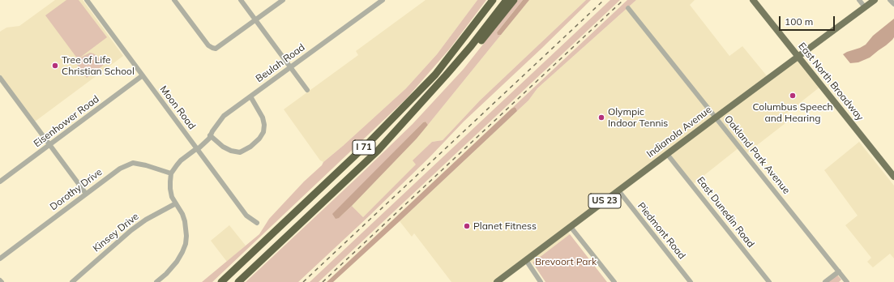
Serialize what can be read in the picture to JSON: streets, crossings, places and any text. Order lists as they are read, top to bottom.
{
  "streets": {
    "highway": ["I 71"],
    "main road": ["East North Broadway", "Indianola Avenue", "US 23"],
    "street": [
      "Beulah Road",
      "Moon Road",
      "Eisenhower Road",
      "Oakland Park Avenue",
      "Dorothy Drive",
      "East Dunedin Road",
      "Piedmont Road",
      "Kinsey Drive"
    ]
  },
  "crossings": [
    ["Beulah Road", "Moon Road"],
    ["Beulah Road", "Dorothy Drive"],
    ["East North Broadway", "Indianola Avenue"],
    ["Moon Road", "Eisenhower Road"],
    ["Indianola Avenue", "Oakland Park Avenue"],
    ["Indianola Avenue", "East Dunedin Road"],
    ["Indianola Avenue", "Piedmont Road"]
  ],
  "parks": ["Brevoort Park"],
  "places": [
    "Tree of Life Christian School",
    "Columbus Speech and Hearing",
    "Olympic Indoor Tennis",
    "Planet Fitness"
  ],
  "scale_bar": "100 m"
}
